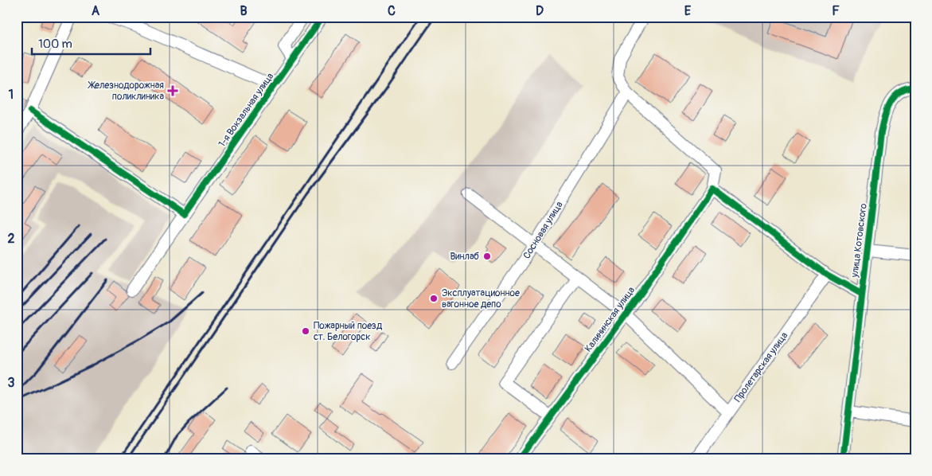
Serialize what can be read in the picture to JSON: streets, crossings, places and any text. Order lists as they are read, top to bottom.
{
  "streets": {
    "street": [
      "1-я Вокзальная улица",
      "Сосновая улица",
      "улица Котовского",
      "Калининская улица",
      "Пролетарская улица"
    ]
  },
  "places": {
    "health": ["Железнодорожная поликлиника"],
    "other": ["Винлаб", "Эксплуатационное вагонное депо", "Пожарный поезд ст. Белогорск"]
  },
  "scale_bar": "100 m",
  "grid": {
    "columns": [
      "A",
      "B",
      "C",
      "D",
      "E",
      "F"
    ],
    "rows": ["1", "2", "3"]
  }
}
